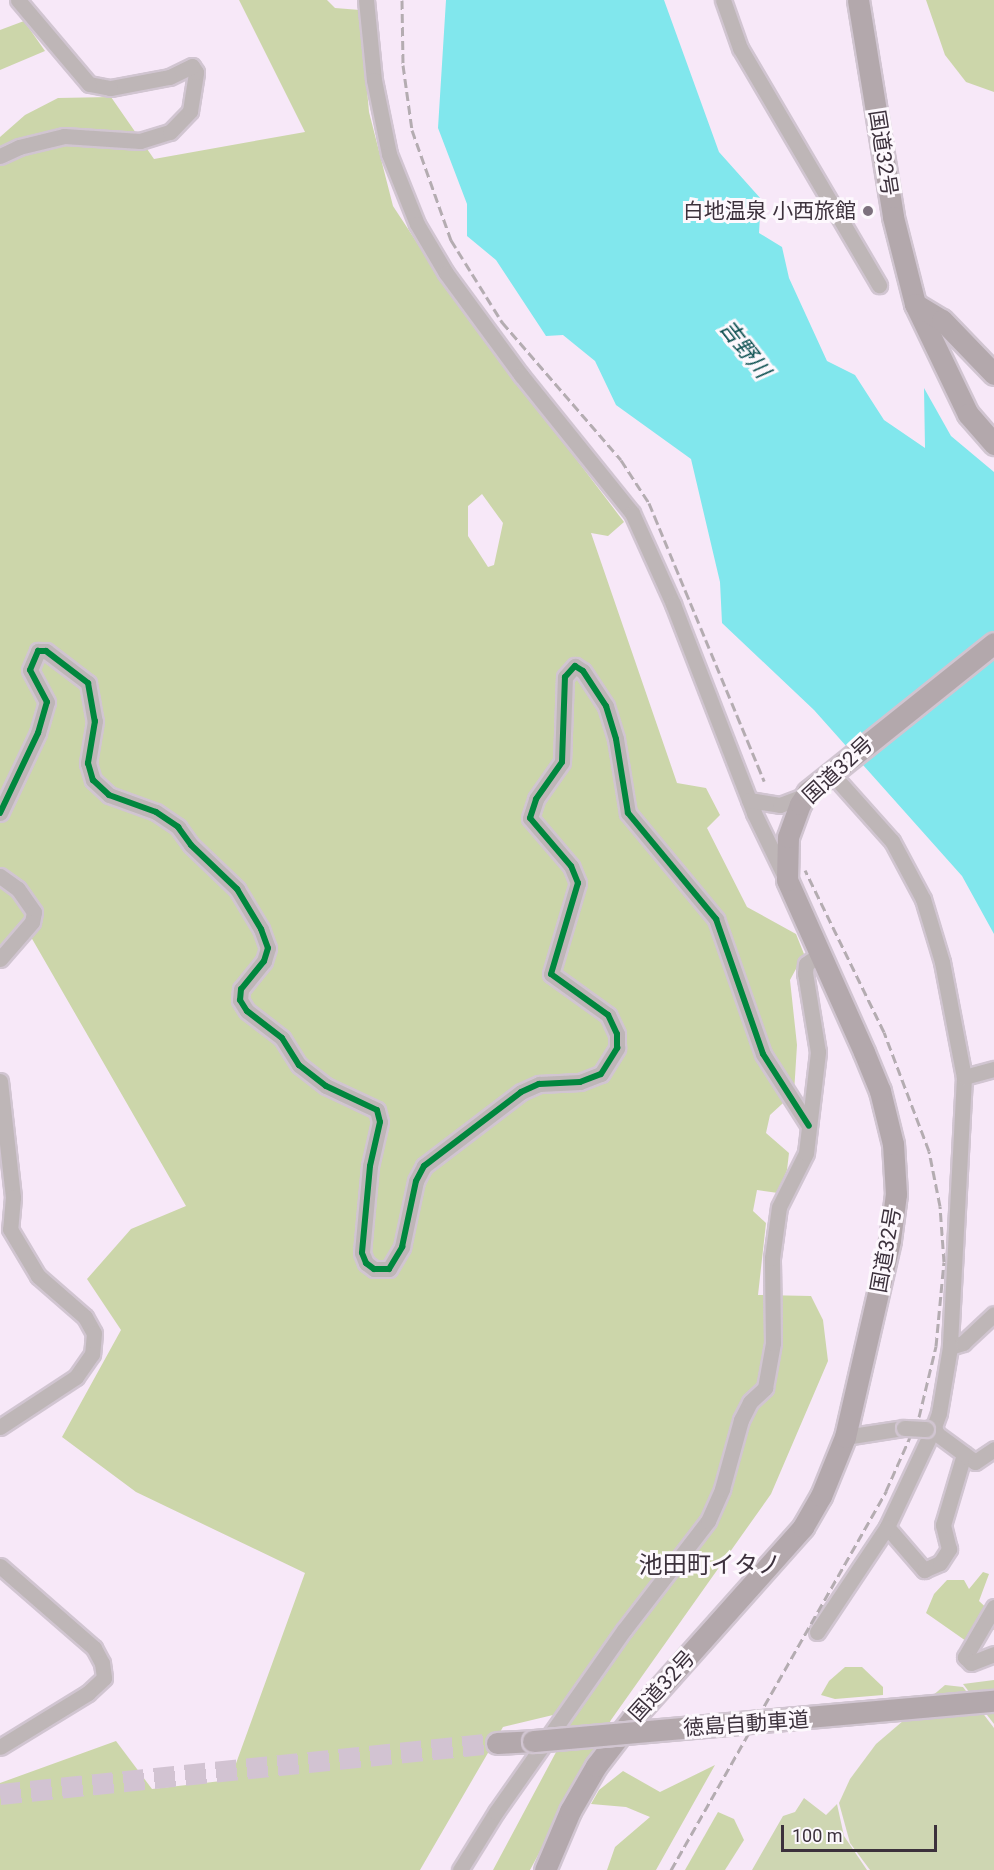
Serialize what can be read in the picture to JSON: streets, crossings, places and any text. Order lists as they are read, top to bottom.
{
  "streets": {
    "highway": ["国道32号", "徳島自動車道"]
  },
  "districts": ["池田町イタノ"],
  "water": ["吉野川"],
  "places": ["白地温泉 小西旅館"],
  "scale_bar": "100 m"
}
